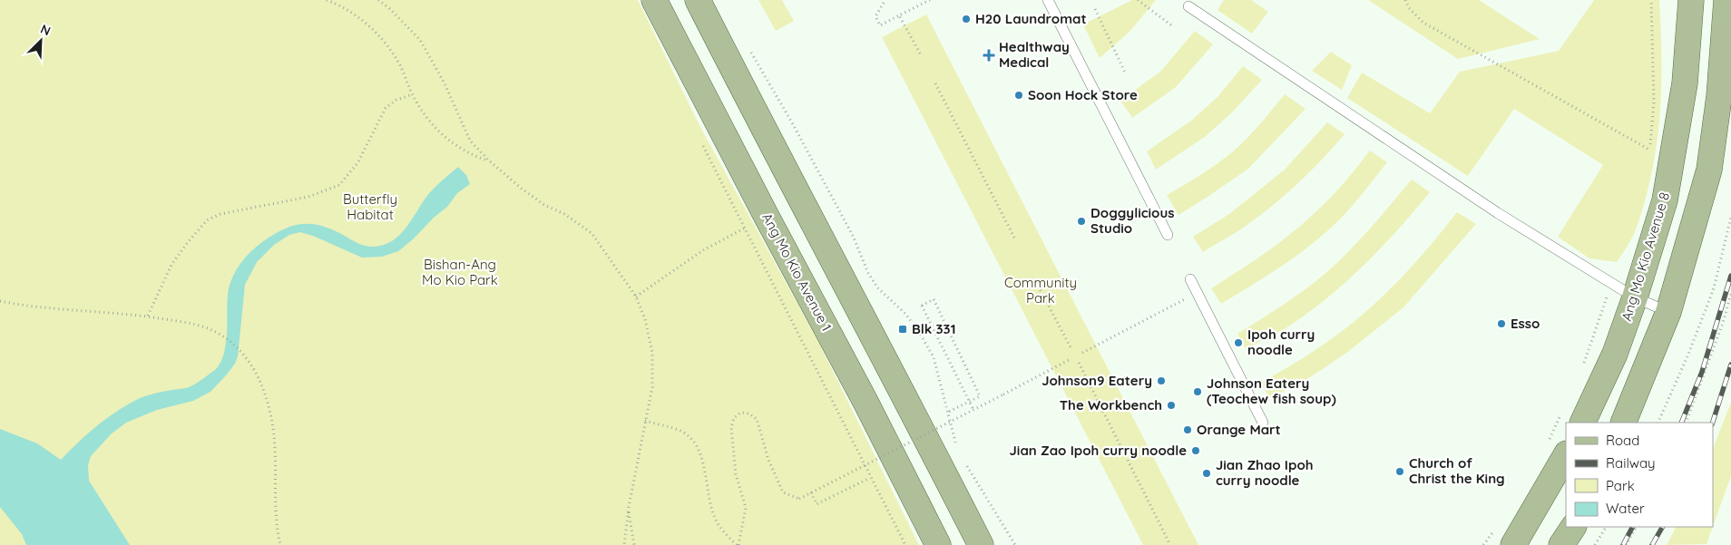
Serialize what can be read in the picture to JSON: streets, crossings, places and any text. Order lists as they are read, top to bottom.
{
  "streets": {
    "main road": ["Ang Mo Kio Avenue 8", "Ang Mo Kio Avenue 1"]
  },
  "parks": ["Butterfly Habitat", "Bishan-Ang Mo Kio Park", "Community Park"],
  "places": {
    "other": [
      "H20 Laundromat",
      "Soon Hock Store",
      "Doggylicious Studio",
      "Esso",
      "Ipoh curry noodle",
      "Johnson9 Eatery",
      "Johnson Eatery (Teochew fish soup)",
      "The Workbench",
      "Orange Mart",
      "Jian Zao Ipoh curry noodle",
      "Church of Christ the King",
      "Jian Zhao Ipoh curry noodle"
    ],
    "health": ["Healthway Medical"],
    "transit": ["Blk 331"]
  },
  "legend": [
    "Road",
    "Railway",
    "Park",
    "Water"
  ],
  "north": "top right"
}
